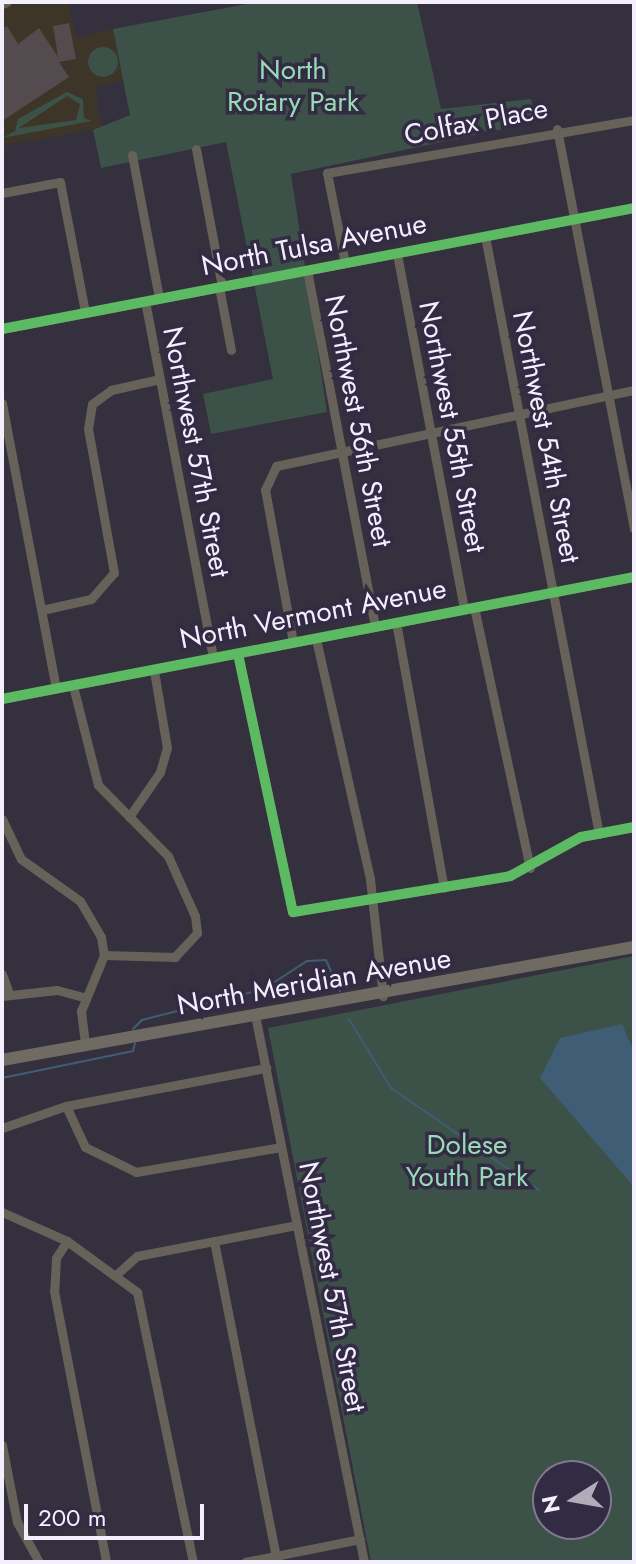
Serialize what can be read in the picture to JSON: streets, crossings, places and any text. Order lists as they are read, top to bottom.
{
  "streets": {
    "main road": ["North Meridian Avenue"],
    "street": [
      "Colfax Place",
      "North Tulsa Avenue",
      "Northwest 56th Street",
      "Northwest 55th Street",
      "Northwest 54th Street",
      "Northwest 57th Street",
      "North Vermont Avenue"
    ]
  },
  "crossings": [
    ["Colfax Place", "Northwest 56th Street"],
    ["North Tulsa Avenue", "Northwest 56th Street"],
    ["North Tulsa Avenue", "Northwest 55th Street"],
    ["North Tulsa Avenue", "Northwest 54th Street"],
    ["North Tulsa Avenue", "Northwest 57th Street"],
    ["Northwest 56th Street", "North Vermont Avenue"],
    ["Northwest 55th Street", "North Vermont Avenue"],
    ["Northwest 54th Street", "North Vermont Avenue"],
    ["Northwest 57th Street", "North Vermont Avenue"],
    ["Northwest 57th Street", "North Meridian Avenue"]
  ],
  "parks": ["North Rotary Park", "Dolese Youth Park"],
  "scale_bar": "200 m",
  "north": "left"
}
